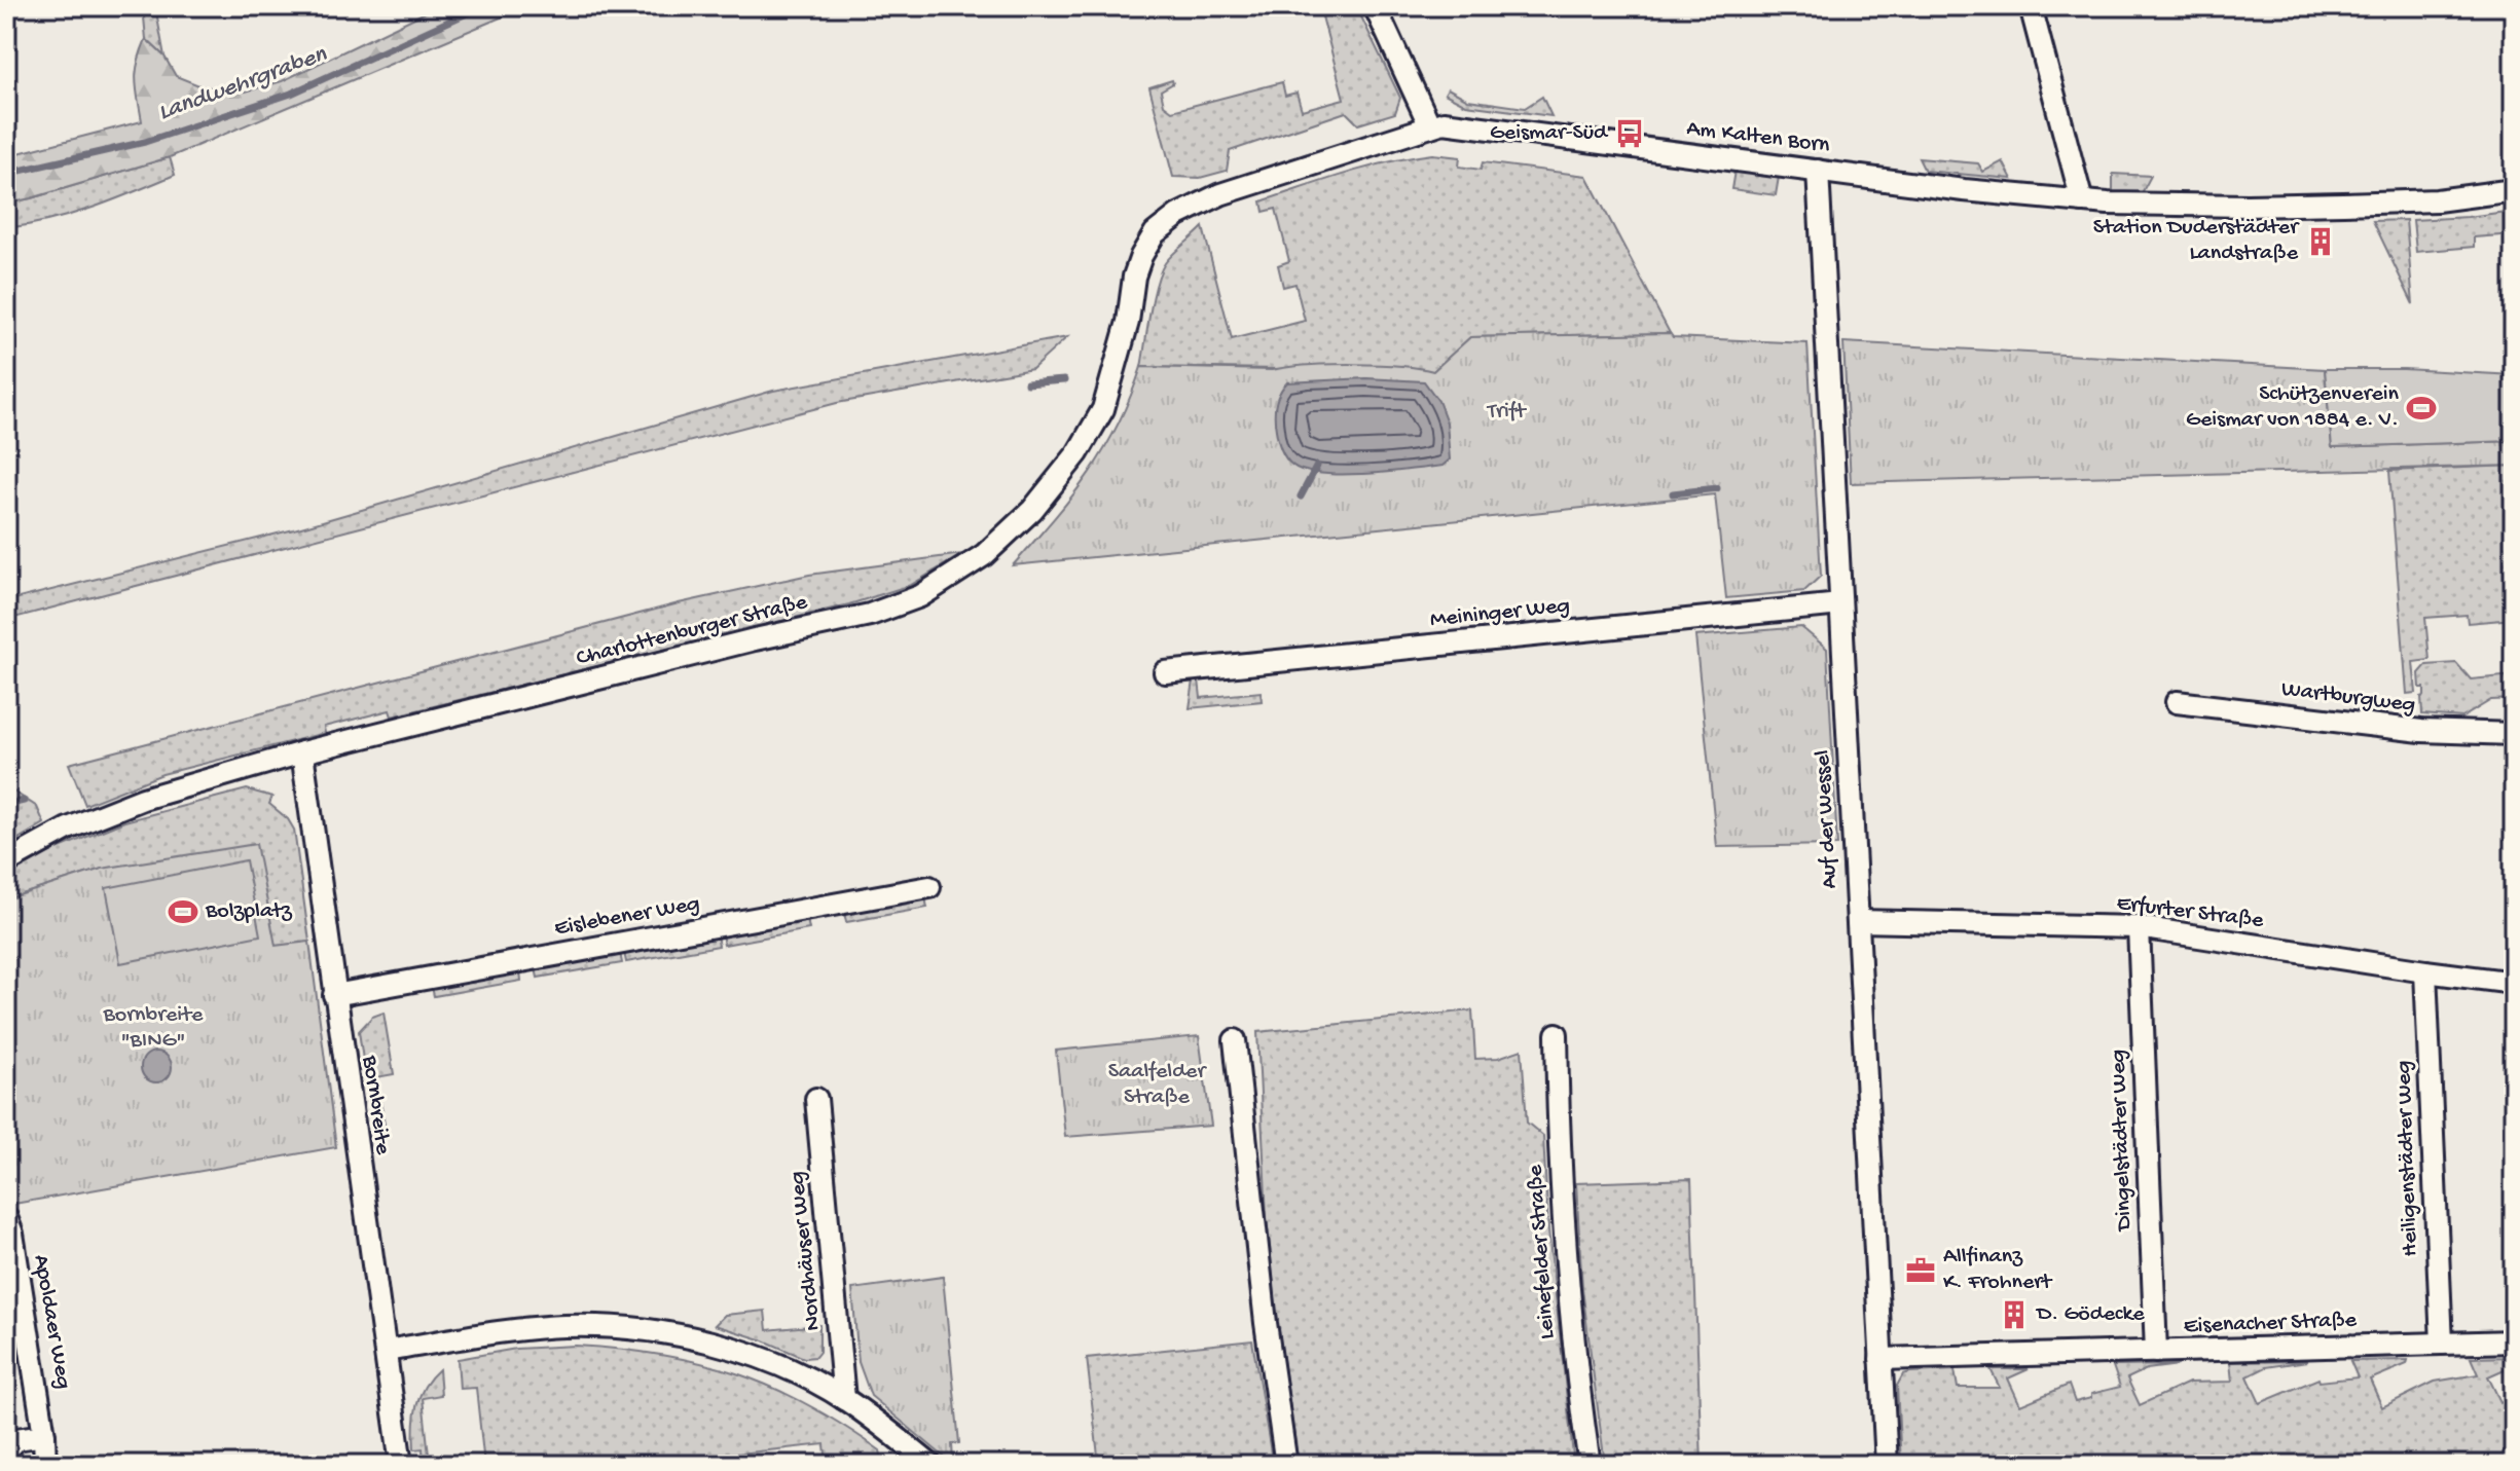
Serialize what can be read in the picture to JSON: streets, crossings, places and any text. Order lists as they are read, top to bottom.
{
  "streets": {
    "street": [
      "Am Kalten Born",
      "Meininger Weg",
      "Charlottenburger Straße",
      "Wartburgweg",
      "Auf der Wessel",
      "Erfurter Straße",
      "Eislebener Weg",
      "Bornbreite",
      "Dingelstädter Weg",
      "Heiligenstädter Weg",
      "Nordhäuser Weg",
      "Leinefelder Straße",
      "Apoldaer Weg",
      "Eisenacher Straße"
    ]
  },
  "crossings": [
    ["Am Kalten Born", "Charlottenburger Straße"],
    ["Am Kalten Born", "Auf der Wessel"],
    ["Meininger Weg", "Auf der Wessel"],
    ["Charlottenburger Straße", "Bornbreite"],
    ["Auf der Wessel", "Erfurter Straße"],
    ["Auf der Wessel", "Eisenacher Straße"],
    ["Erfurter Straße", "Dingelstädter Weg"],
    ["Erfurter Straße", "Heiligenstädter Weg"],
    ["Eislebener Weg", "Bornbreite"],
    ["Dingelstädter Weg", "Eisenacher Straße"],
    ["Heiligenstädter Weg", "Eisenacher Straße"]
  ],
  "water": ["Landwehrgraben"],
  "parks": ["Trift", "Bornbreite \"BING\"", "Saalfelder Straße"],
  "places": {
    "bus stop": ["Geismar-Süd"],
    "building": ["Station Duderstädter Landstraße", "D. Gödecke"],
    "sports": ["Schützenverein Geismar von 1884 e. V.", "Bolzplatz"],
    "office": ["Allfinanz K. Frohnert"]
  }
}
